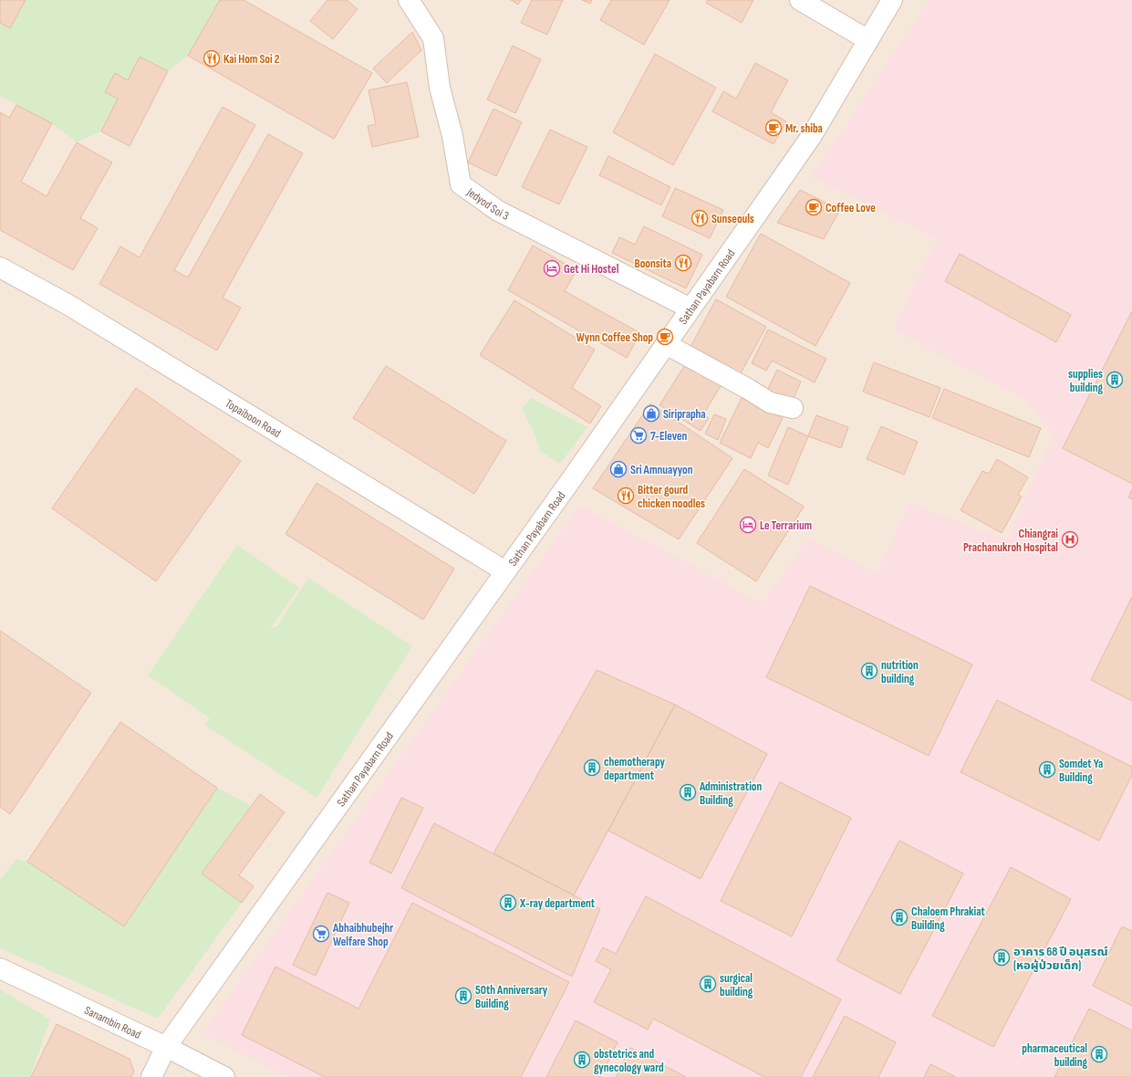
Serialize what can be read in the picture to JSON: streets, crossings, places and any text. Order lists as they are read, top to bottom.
{
  "streets": {
    "street": [
      "Jedyod Soi 3",
      "Sathan Payabarn Road",
      "Topaiboon Road",
      "Sanambin Road"
    ]
  },
  "crossings": [
    ["Jedyod Soi 3", "Sathan Payabarn Road"],
    ["Sathan Payabarn Road", "Topaiboon Road"],
    ["Sathan Payabarn Road", "Sanambin Road"]
  ],
  "places": {
    "restaurant": [
      "Kai Hom Soi 2",
      "Sunseouls",
      "Boonsita",
      "Bitter gourd chicken noodles"
    ],
    "cafe": ["Mr. shiba", "Coffee Love", "Wynn Coffee Shop"],
    "hotel": ["Get Hi Hostel", "Le Terrarium"],
    "building": [
      "supplies building",
      "nutrition building",
      "chemotherapy department",
      "Somdet Ya Building",
      "Administration Building",
      "X-ray department",
      "Chaloem Phrakiat Building",
      "อาคาร 68 ปี อนุสรณ์ (หอผู้ป่วยเด็ก)",
      "surgical building",
      "50th Anniversary Building",
      "pharmaceutical building",
      "obstetrics and gynecology ward"
    ],
    "shop": ["Siriprapha", "Sri Amnuayyon"],
    "supermarket": ["7-Eleven", "Abhaibhubejhr Welfare Shop"],
    "hospital": ["Chiangrai Prachanukroh Hospital"]
  }
}
